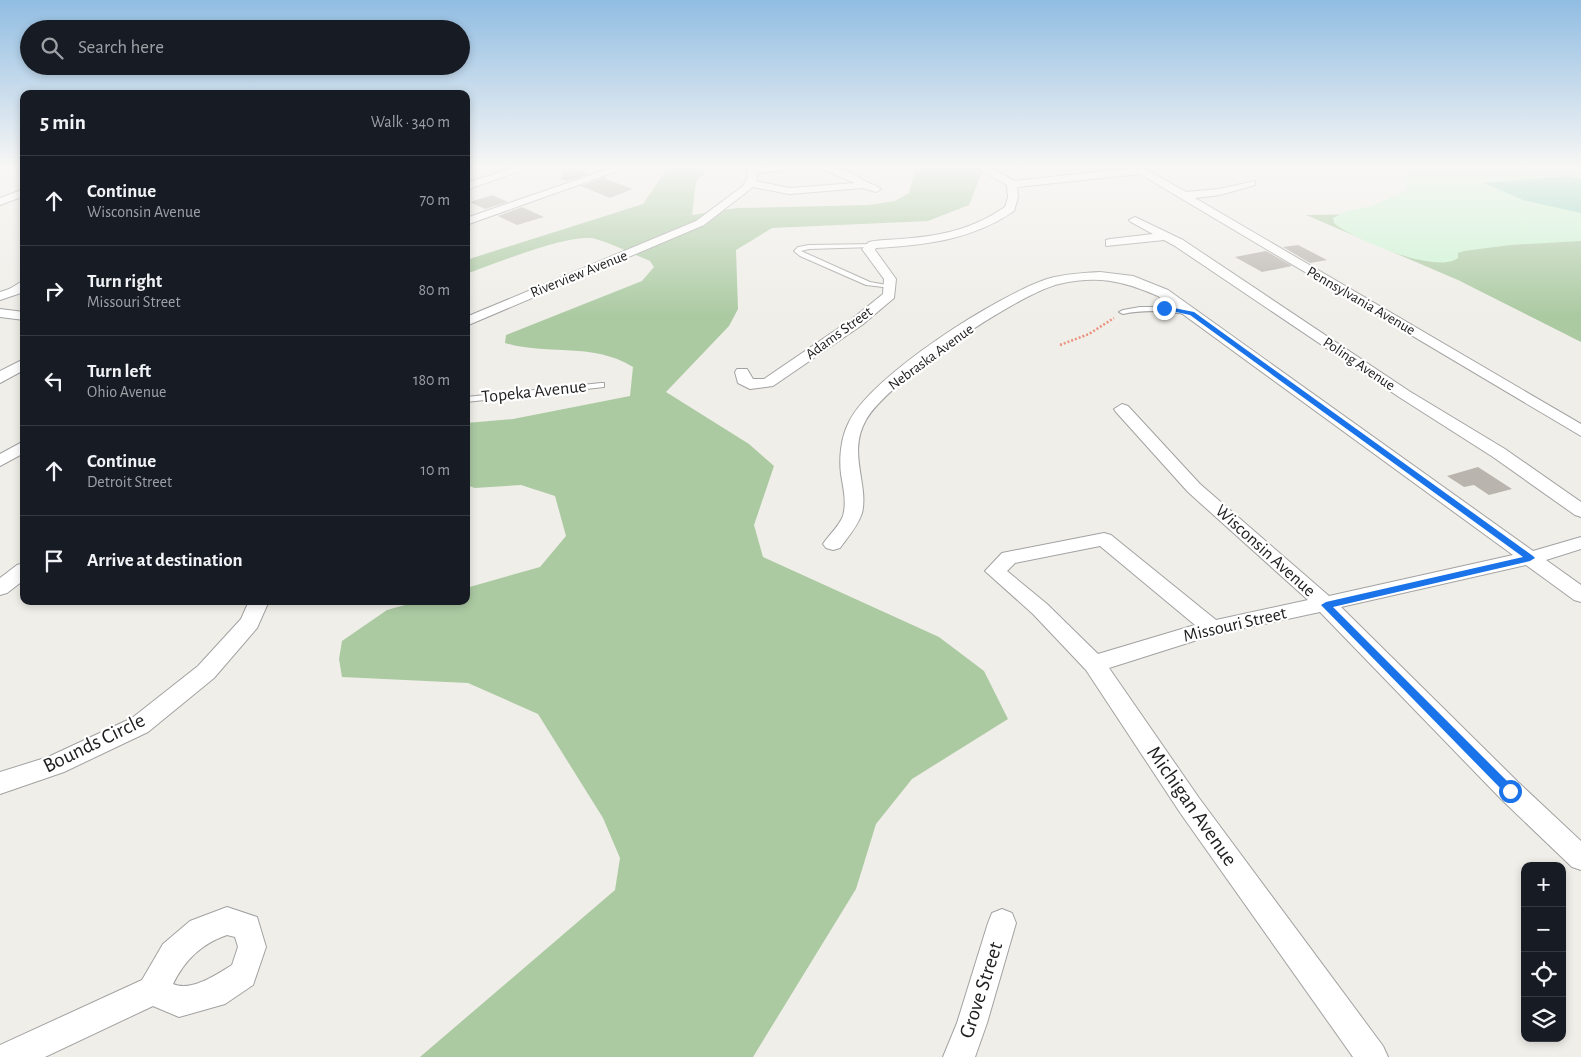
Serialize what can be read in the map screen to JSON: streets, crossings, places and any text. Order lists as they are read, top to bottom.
{
  "streets": {
    "street": [
      "Riverview Avenue",
      "Pennsylvania Avenue",
      "Adams Street",
      "Nebraska Avenue",
      "Poling Avenue",
      "Wisconsin Avenue",
      "Missouri Street",
      "Bounds Circle",
      "Michigan Avenue",
      "Grove Street"
    ],
    "lane": ["Topeka Avenue"]
  },
  "crossings": [
    ["Nebraska Avenue", "Missouri Street"],
    ["Wisconsin Avenue", "Missouri Street"],
    ["Missouri Street", "Michigan Avenue"]
  ],
  "page": {
    "search": "Search here",
    "heading": ["5 min", "Walk · 340 m"],
    "list": [
      ["Continue", "Wisconsin Avenue", "70 m"],
      ["Turn right", "Missouri Street", "80 m"],
      ["Turn left", "Ohio Avenue", "180 m"],
      ["Continue", "Detroit Street", "10 m"],
      "Arrive at destination"
    ],
    "map_buttons": ["+", "−"]
  }
}
